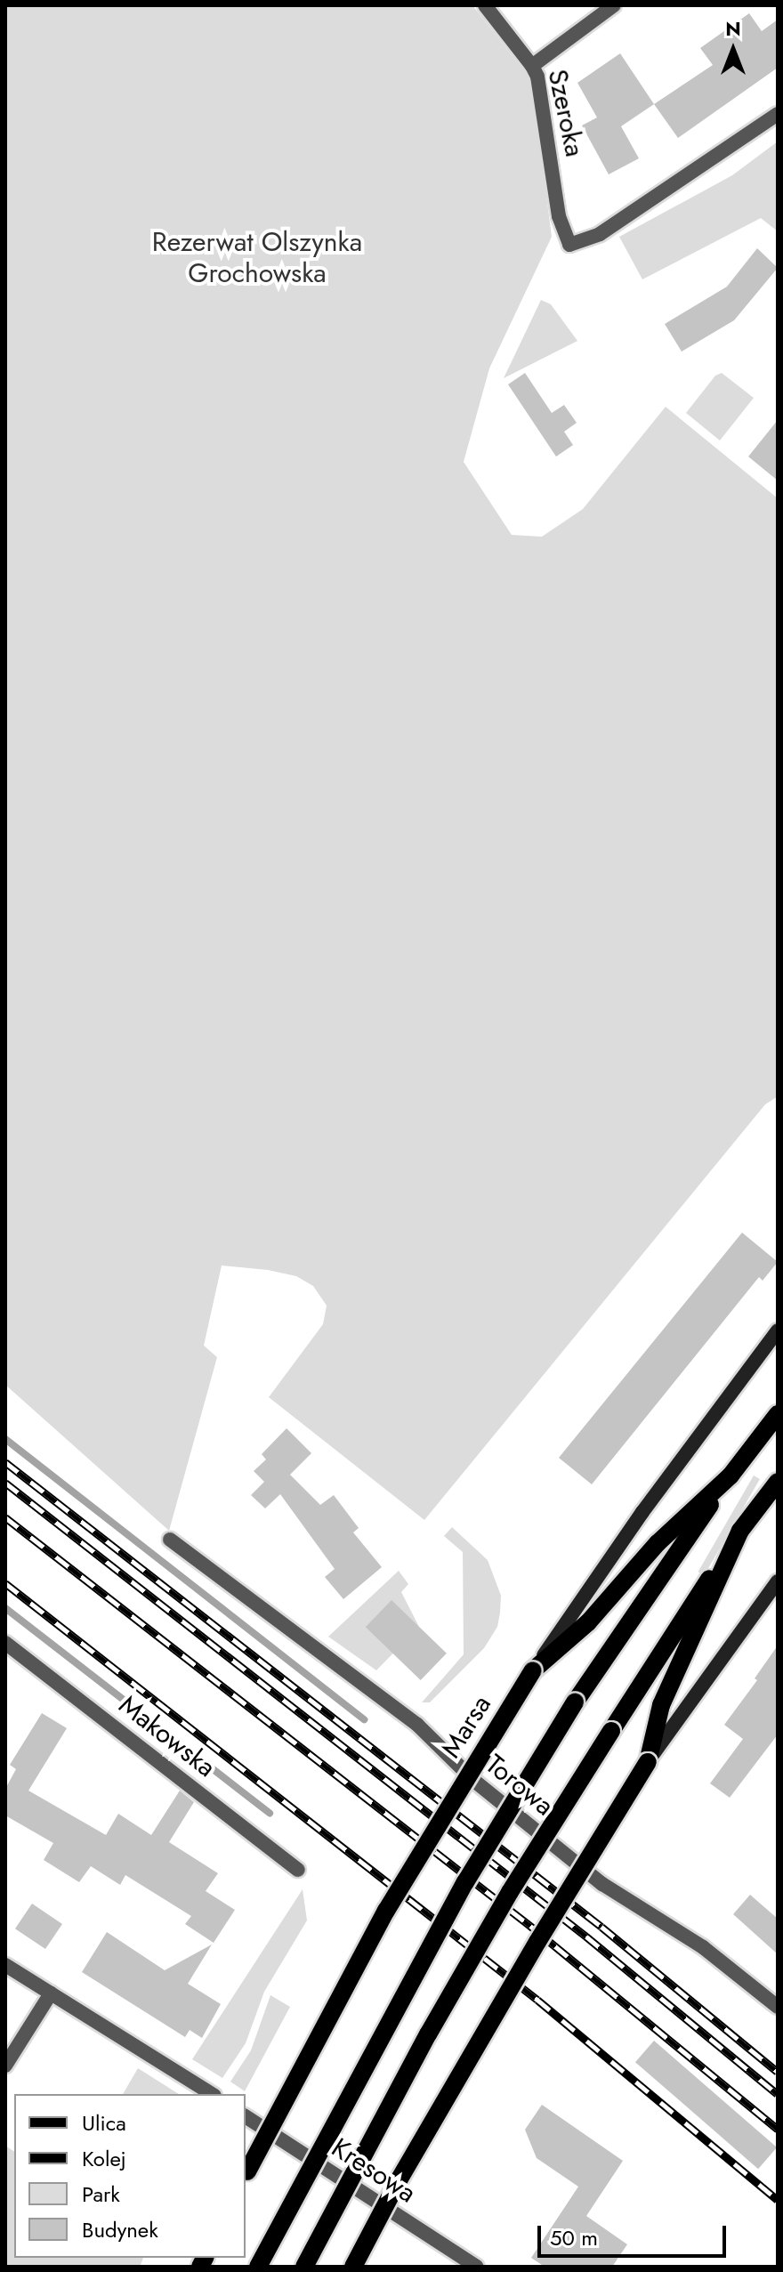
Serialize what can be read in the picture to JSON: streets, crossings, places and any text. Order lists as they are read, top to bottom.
{
  "streets": {
    "main road": ["Marsa"],
    "street": [
      "Szeroka",
      "Makowska",
      "Torowa",
      "Kresowa"
    ]
  },
  "parks": ["Rezerwat Olszynka Grochowska"],
  "legend": [
    "Ulica",
    "Kolej",
    "Park",
    "Budynek"
  ],
  "scale_bar": "50 m",
  "north": "top"
}
